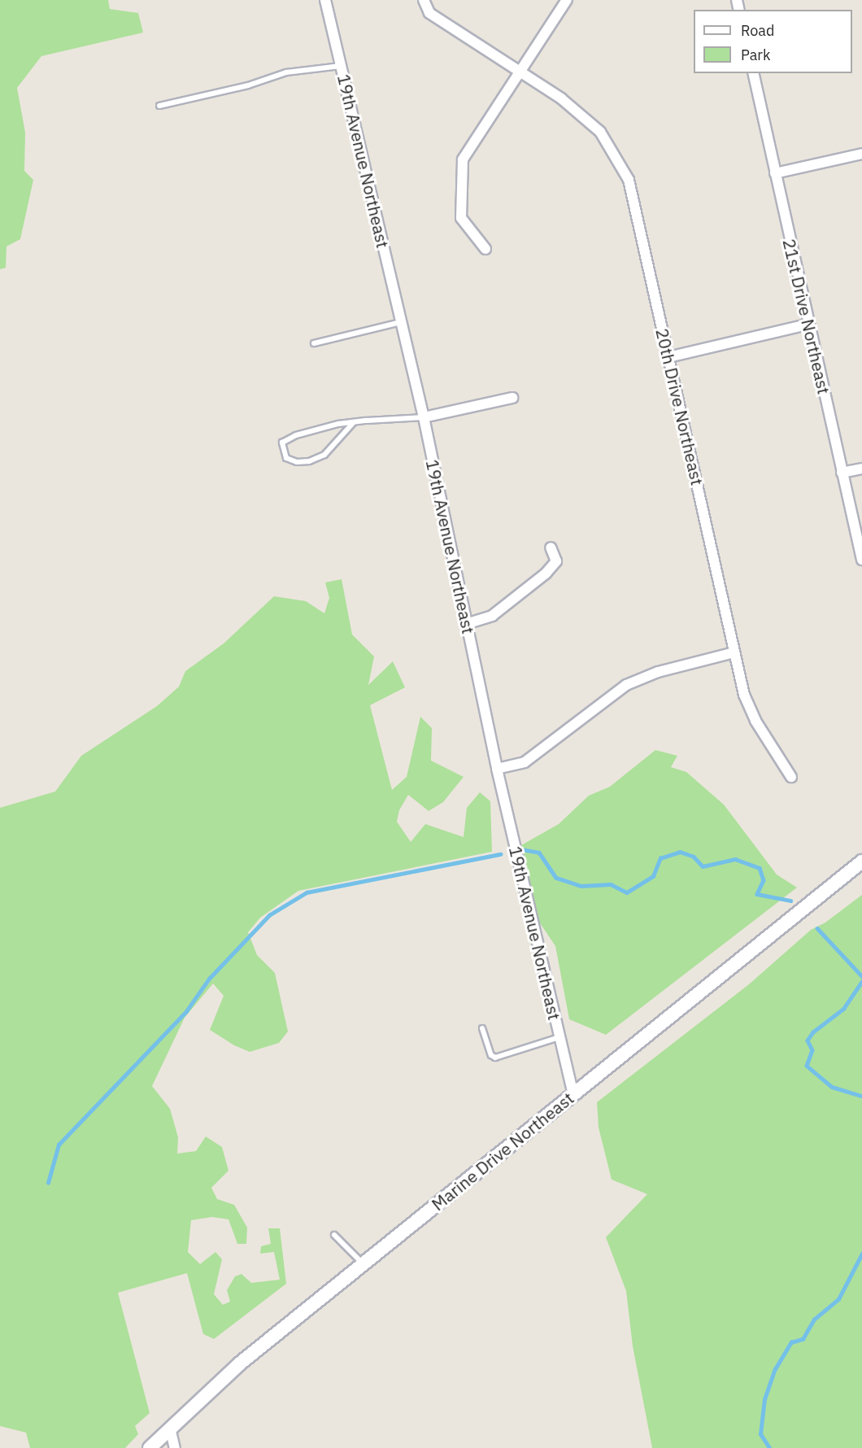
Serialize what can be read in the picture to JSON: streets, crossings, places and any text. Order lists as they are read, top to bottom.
{
  "streets": {
    "main road": ["Marine Drive Northeast"],
    "street": ["19th Avenue Northeast", "21st Drive Northeast", "20th Drive Northeast"]
  },
  "crossings": [
    ["19th Avenue Northeast", "Marine Drive Northeast"]
  ],
  "legend": ["Road", "Park"]
}
